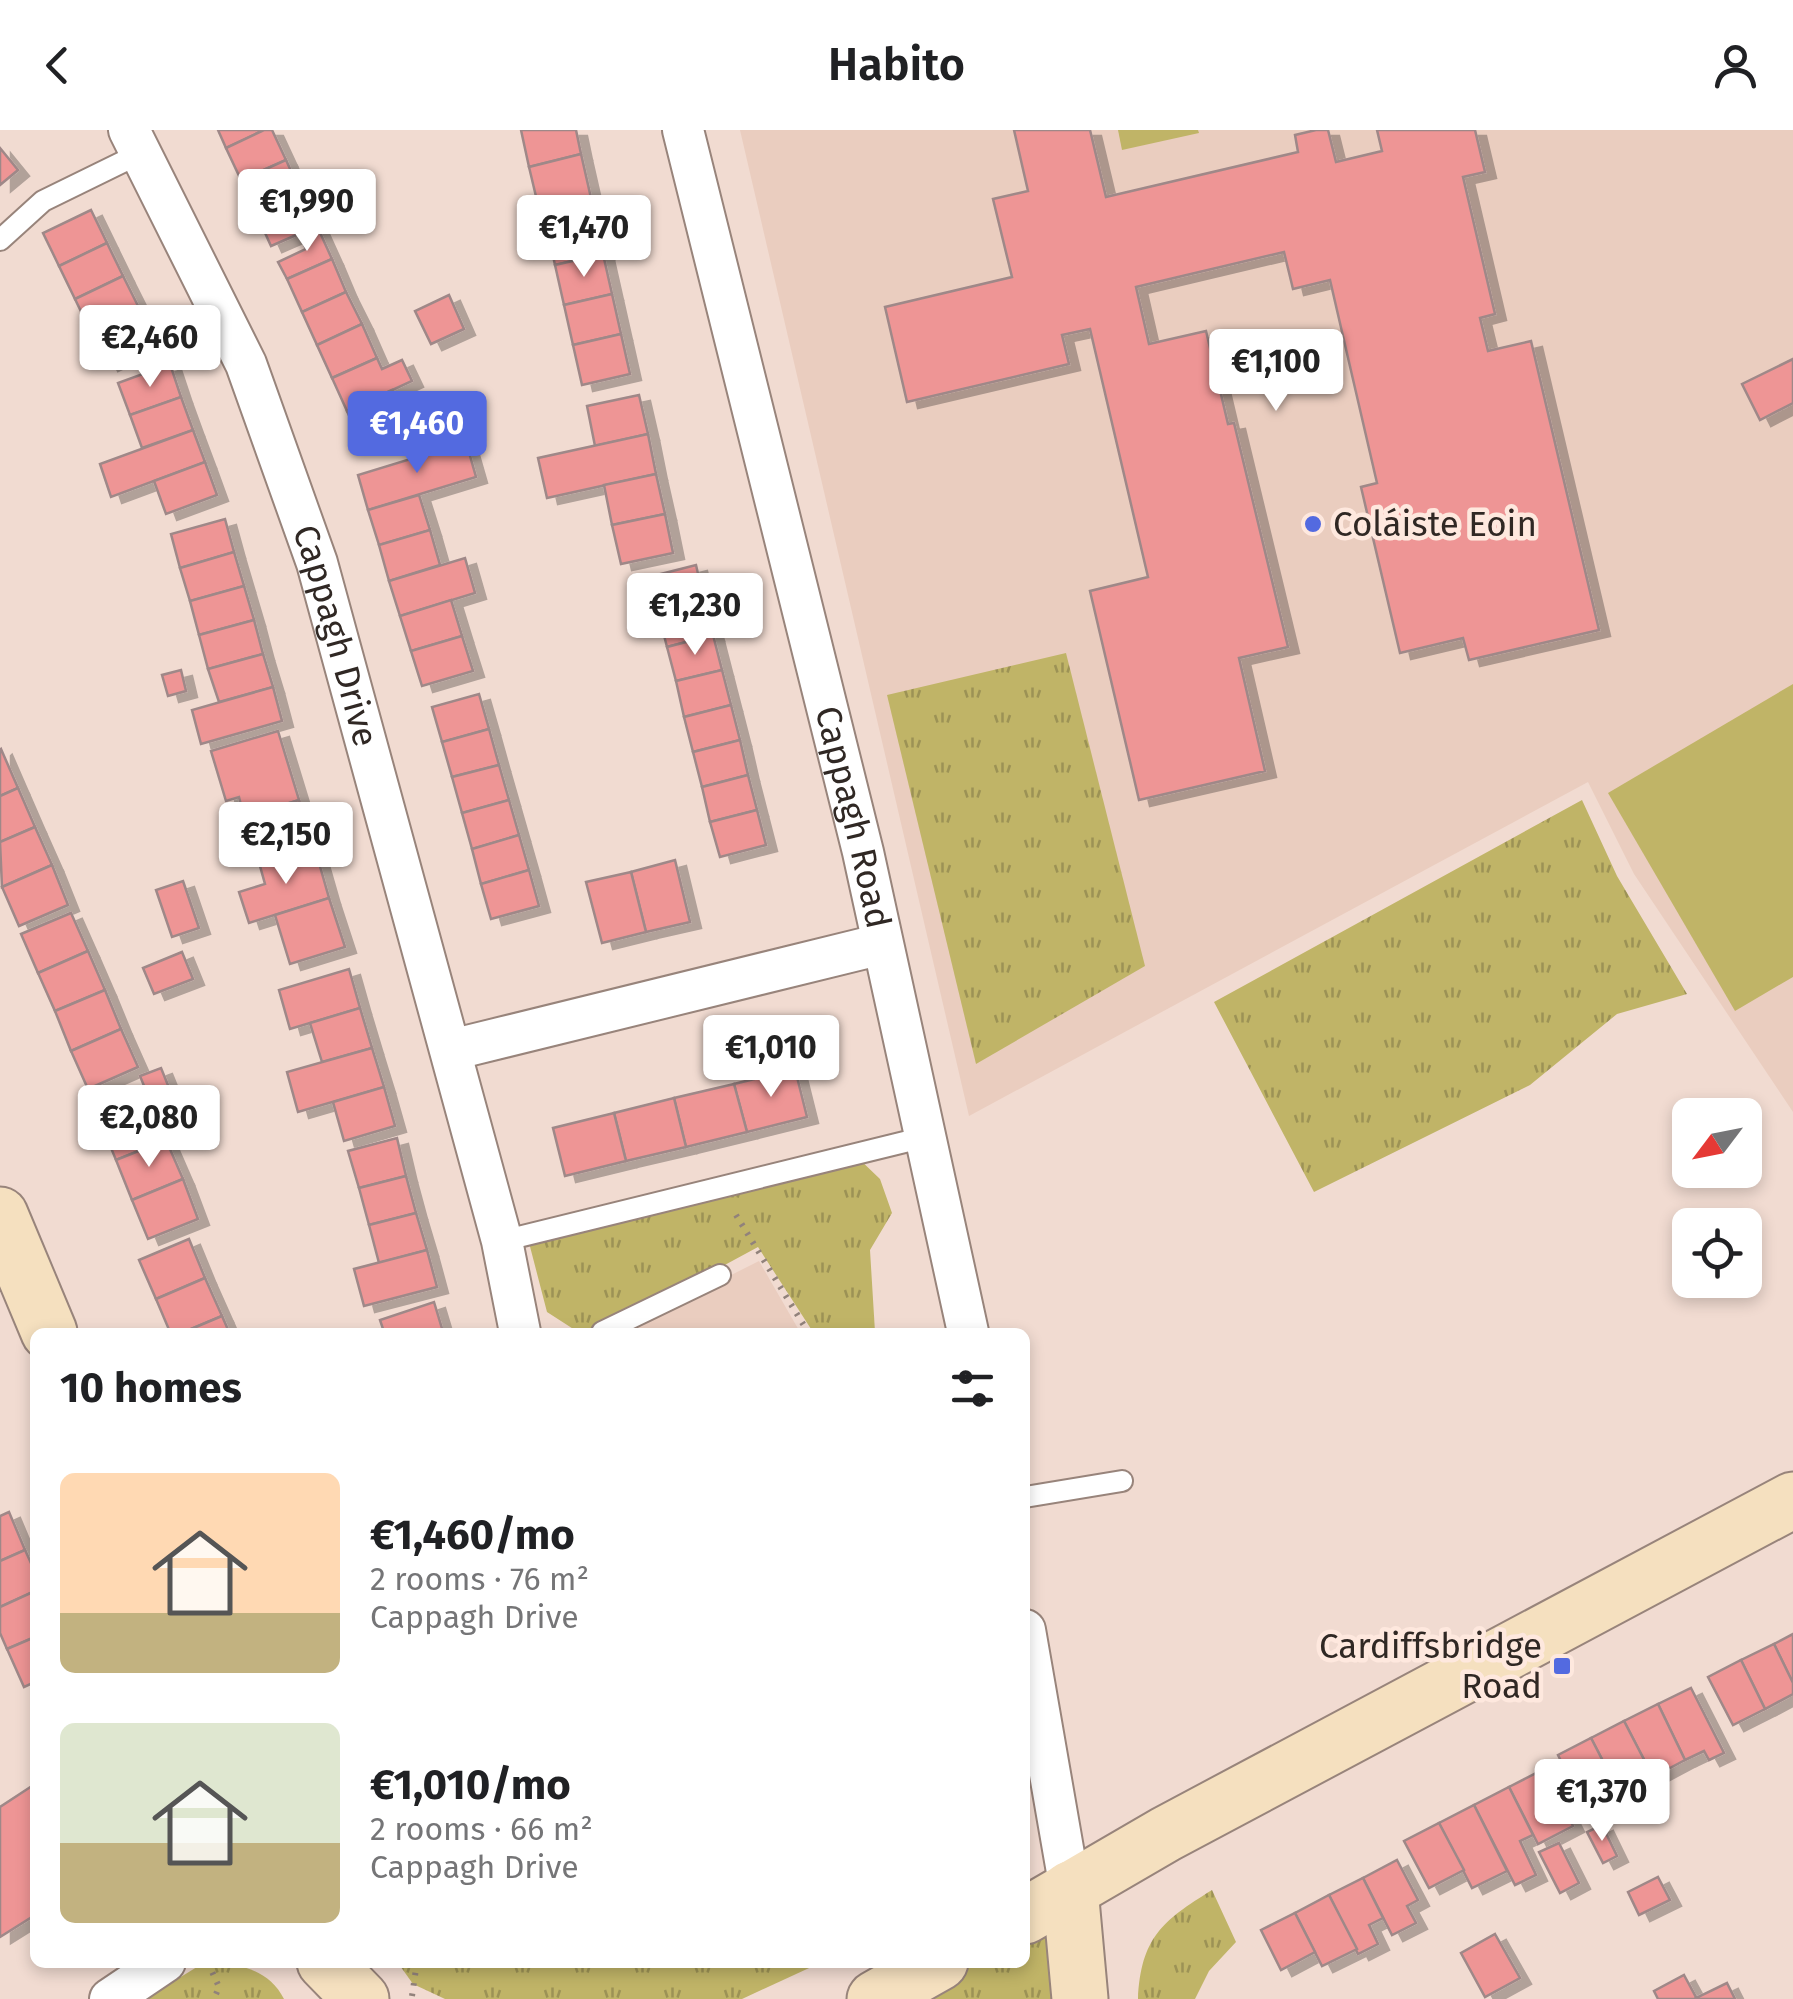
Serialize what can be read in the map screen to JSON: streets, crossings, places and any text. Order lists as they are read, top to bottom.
{
  "streets": {
    "street": ["Cappagh Drive", "Cappagh Road"]
  },
  "places": {
    "other": ["Coláiste Eoin"],
    "transit": ["Cardiffsbridge Road"]
  },
  "north": "bottom left",
  "page": {
    "header": "Habito",
    "price": [
      "€1,990",
      "€1,470",
      "€2,460",
      "€1,100",
      "€1,460",
      "€1,230",
      "€2,150",
      "€1,010",
      "€2,080",
      "€1,370"
    ],
    "heading": "10 homes",
    "list": [
      {
        "name": "€1,460/mo",
        "note": "2 rooms · 76 m² · Cappagh Drive"
      },
      {
        "name": "€1,010/mo",
        "note": "2 rooms · 66 m² · Cappagh Drive"
      }
    ]
  }
}
